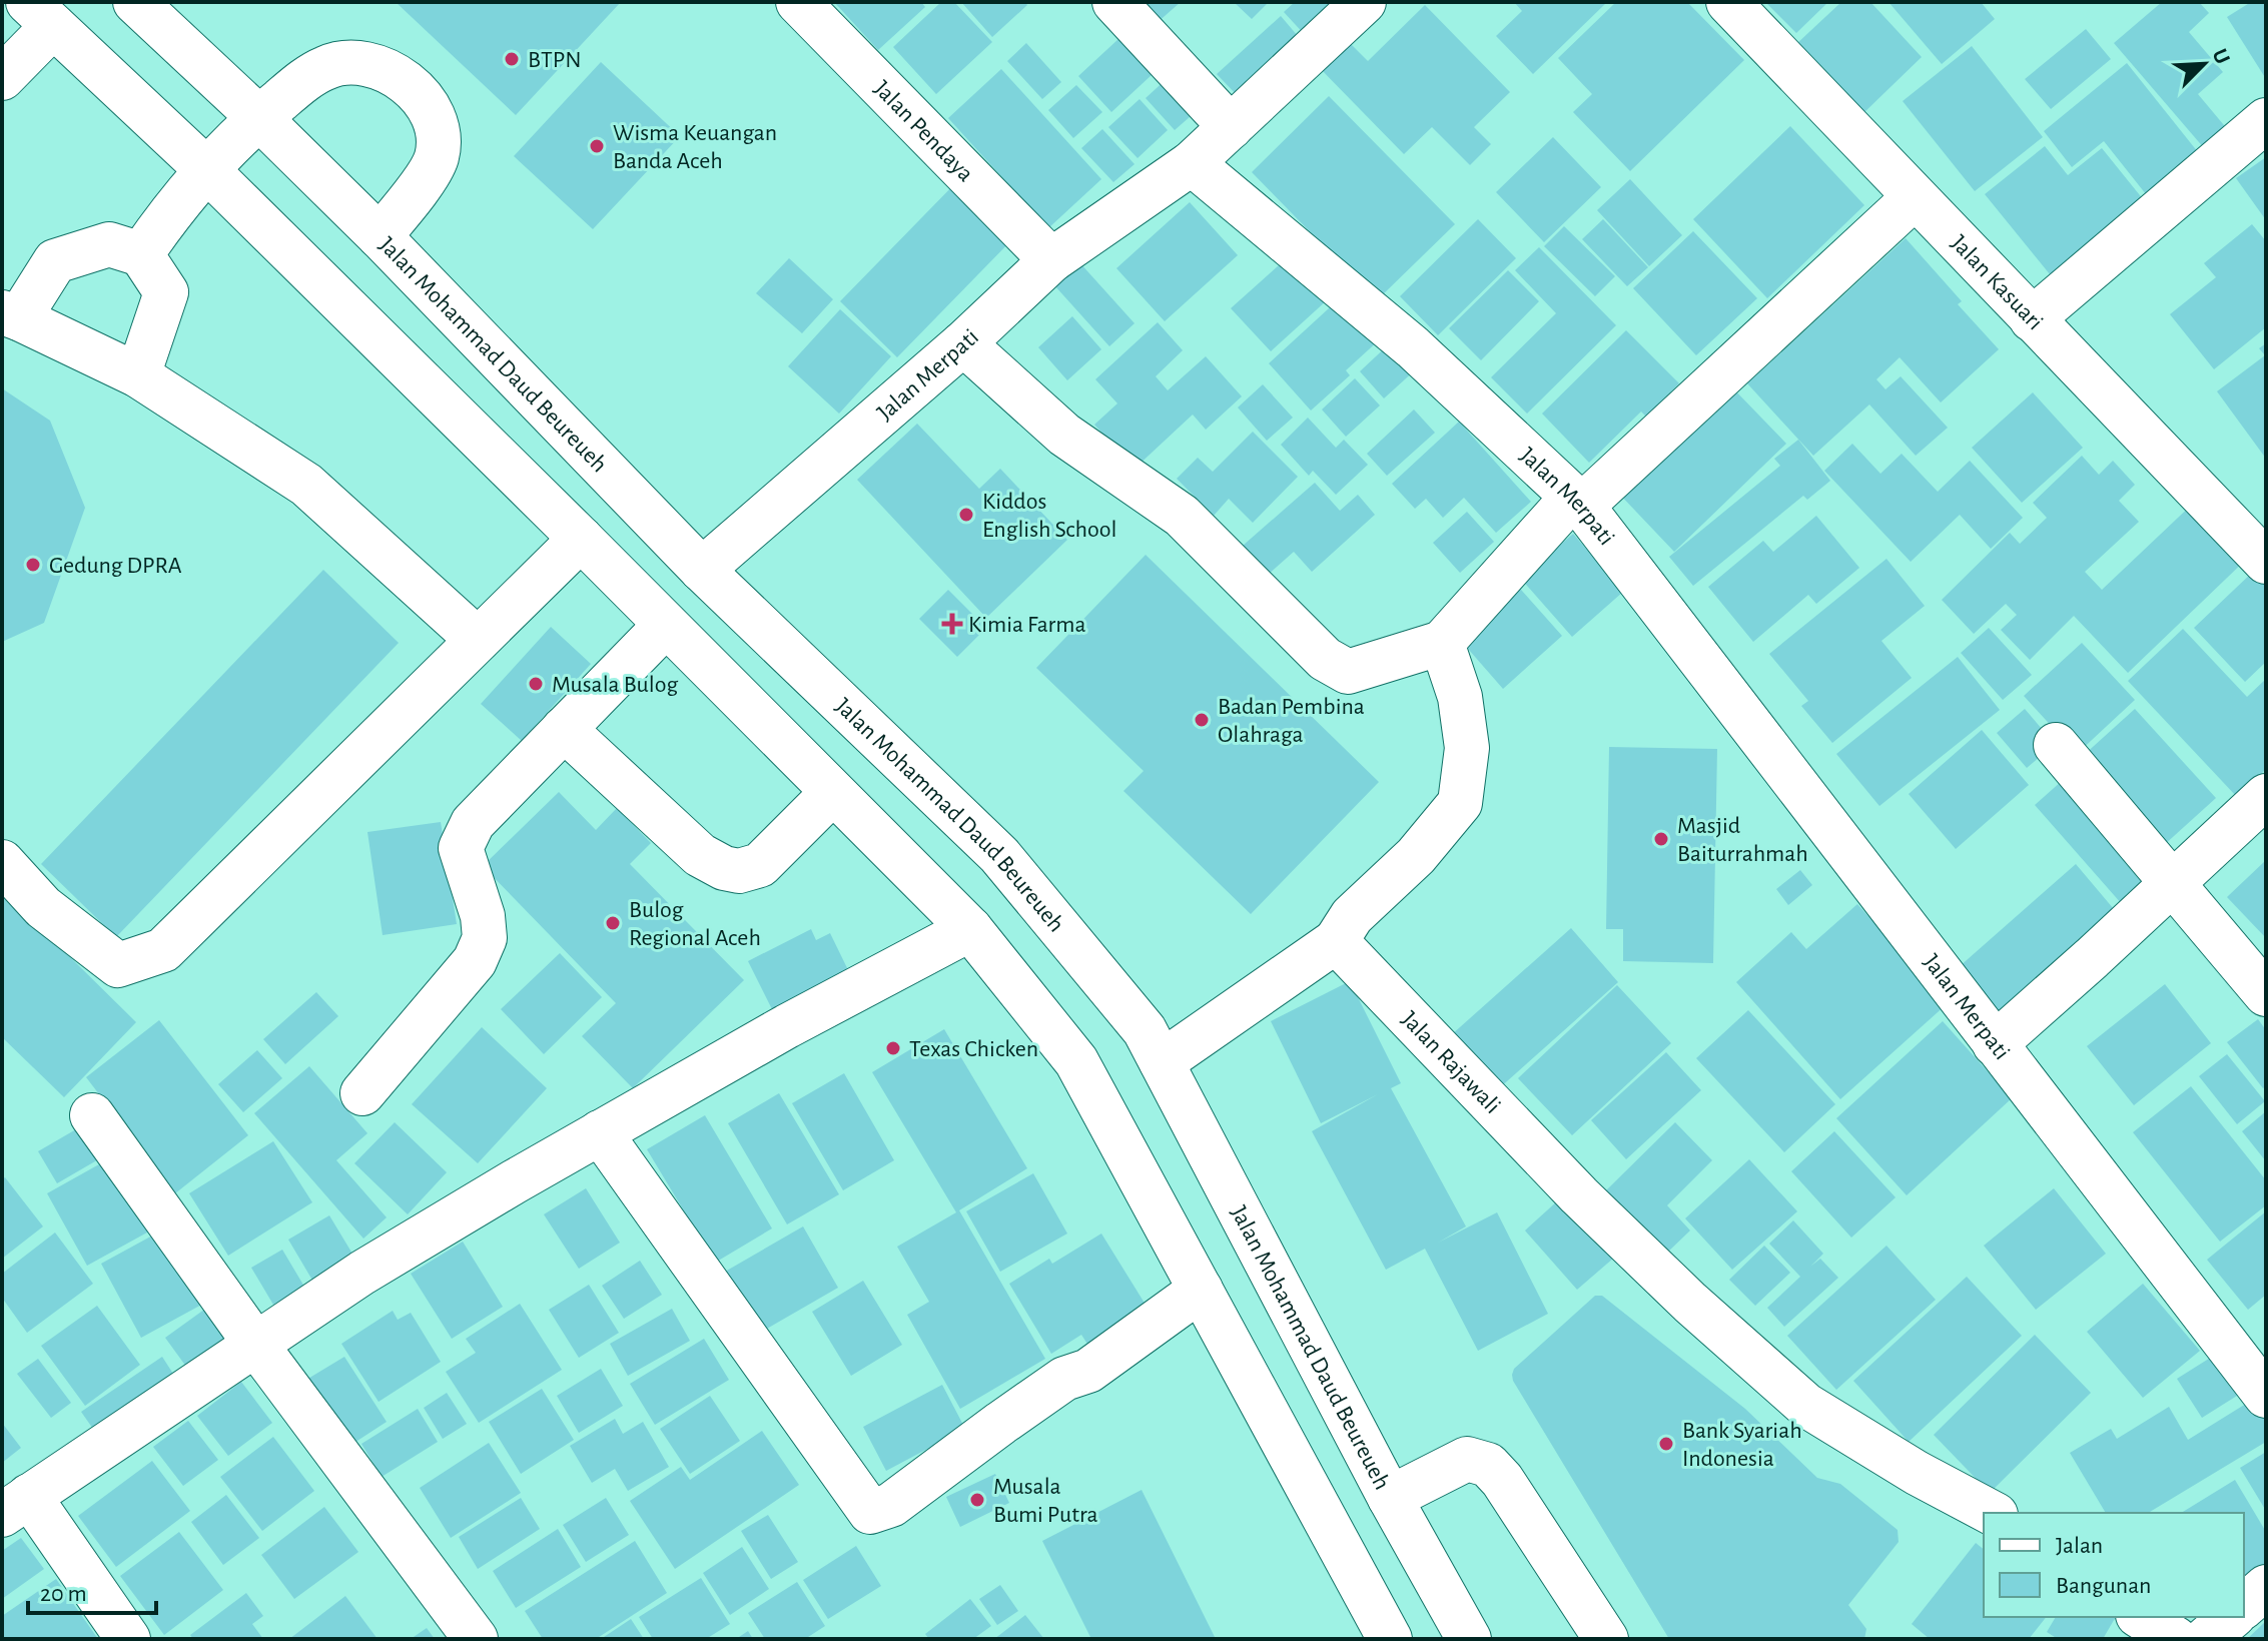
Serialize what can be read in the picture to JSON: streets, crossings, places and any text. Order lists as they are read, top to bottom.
{
  "streets": {
    "main road": [
      "Jalan Pendaya",
      "Jalan Kasuari",
      "Jalan Mohammad Daud Beureueh",
      "Jalan Merpati",
      "Jalan Rajawali"
    ]
  },
  "crossings": [
    ["Jalan Pendaya", "Jalan Merpati"],
    ["Jalan Mohammad Daud Beureueh", "Jalan Merpati"]
  ],
  "places": {
    "other": [
      "BTPN",
      "Wisma Keuangan Banda Aceh",
      "Kiddos English School",
      "Gedung DPRA",
      "Musala Bulog",
      "Badan Pembina Olahraga",
      "Masjid Baiturrahmah",
      "Bulog Regional Aceh",
      "Texas Chicken",
      "Bank Syariah Indonesia",
      "Musala Bumi Putra"
    ],
    "health": ["Kimia Farma"]
  },
  "legend": ["Jalan", "Bangunan"],
  "scale_bar": "20 m",
  "north": "top right"
}
